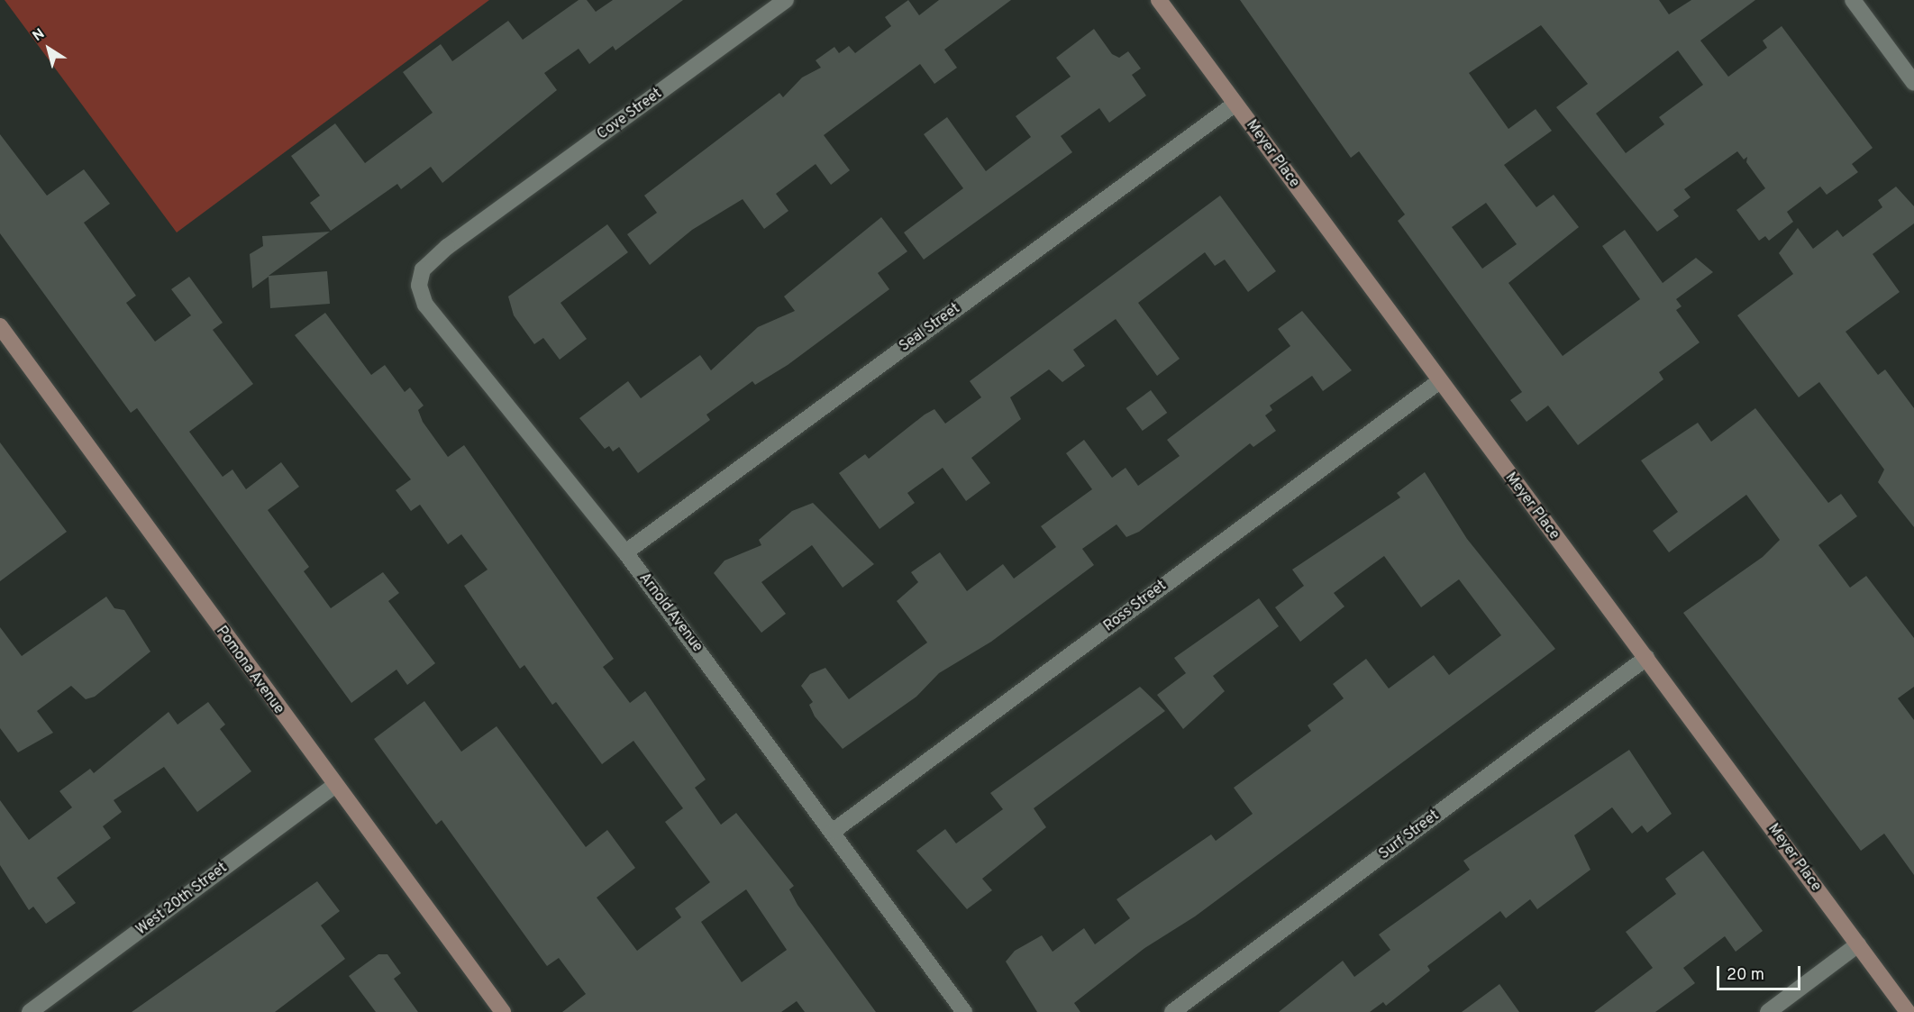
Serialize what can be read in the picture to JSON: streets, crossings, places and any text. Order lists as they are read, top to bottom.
{
  "streets": {
    "street": [
      "Cove Street",
      "Meyer Place",
      "Seal Street",
      "Ross Street",
      "Arnold Avenue",
      "Pomona Avenue",
      "Surf Street",
      "West 20th Street"
    ]
  },
  "crossings": [
    ["Cove Street", "Arnold Avenue"],
    ["Meyer Place", "Seal Street"],
    ["Meyer Place", "Ross Street"],
    ["Meyer Place", "Surf Street"],
    ["Seal Street", "Arnold Avenue"],
    ["Ross Street", "Arnold Avenue"],
    ["Pomona Avenue", "West 20th Street"]
  ],
  "scale_bar": "20 m",
  "north": "top left"
}
